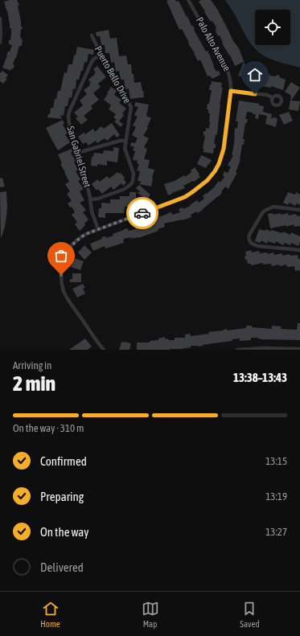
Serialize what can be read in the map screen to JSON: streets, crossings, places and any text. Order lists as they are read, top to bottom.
{
  "streets": {
    "street": ["Palo Alto Avenue", "Puerto Bello Drive", "San Gabriel Street"]
  },
  "crossings": [
    ["Palo Alto Avenue", "San Gabriel Street"],
    ["Puerto Bello Drive", "San Gabriel Street"]
  ],
  "page": {
    "heading": ["2 min", "Arriving in", "13:38–13:43"],
    "bar": "On the way · 310 m",
    "list": [
      ["Confirmed", "13:15"],
      ["Preparing", "13:19"],
      ["On the way", "13:27"],
      "Delivered"
    ],
    "tabs": ["Home", "Map", "Saved"]
  }
}
